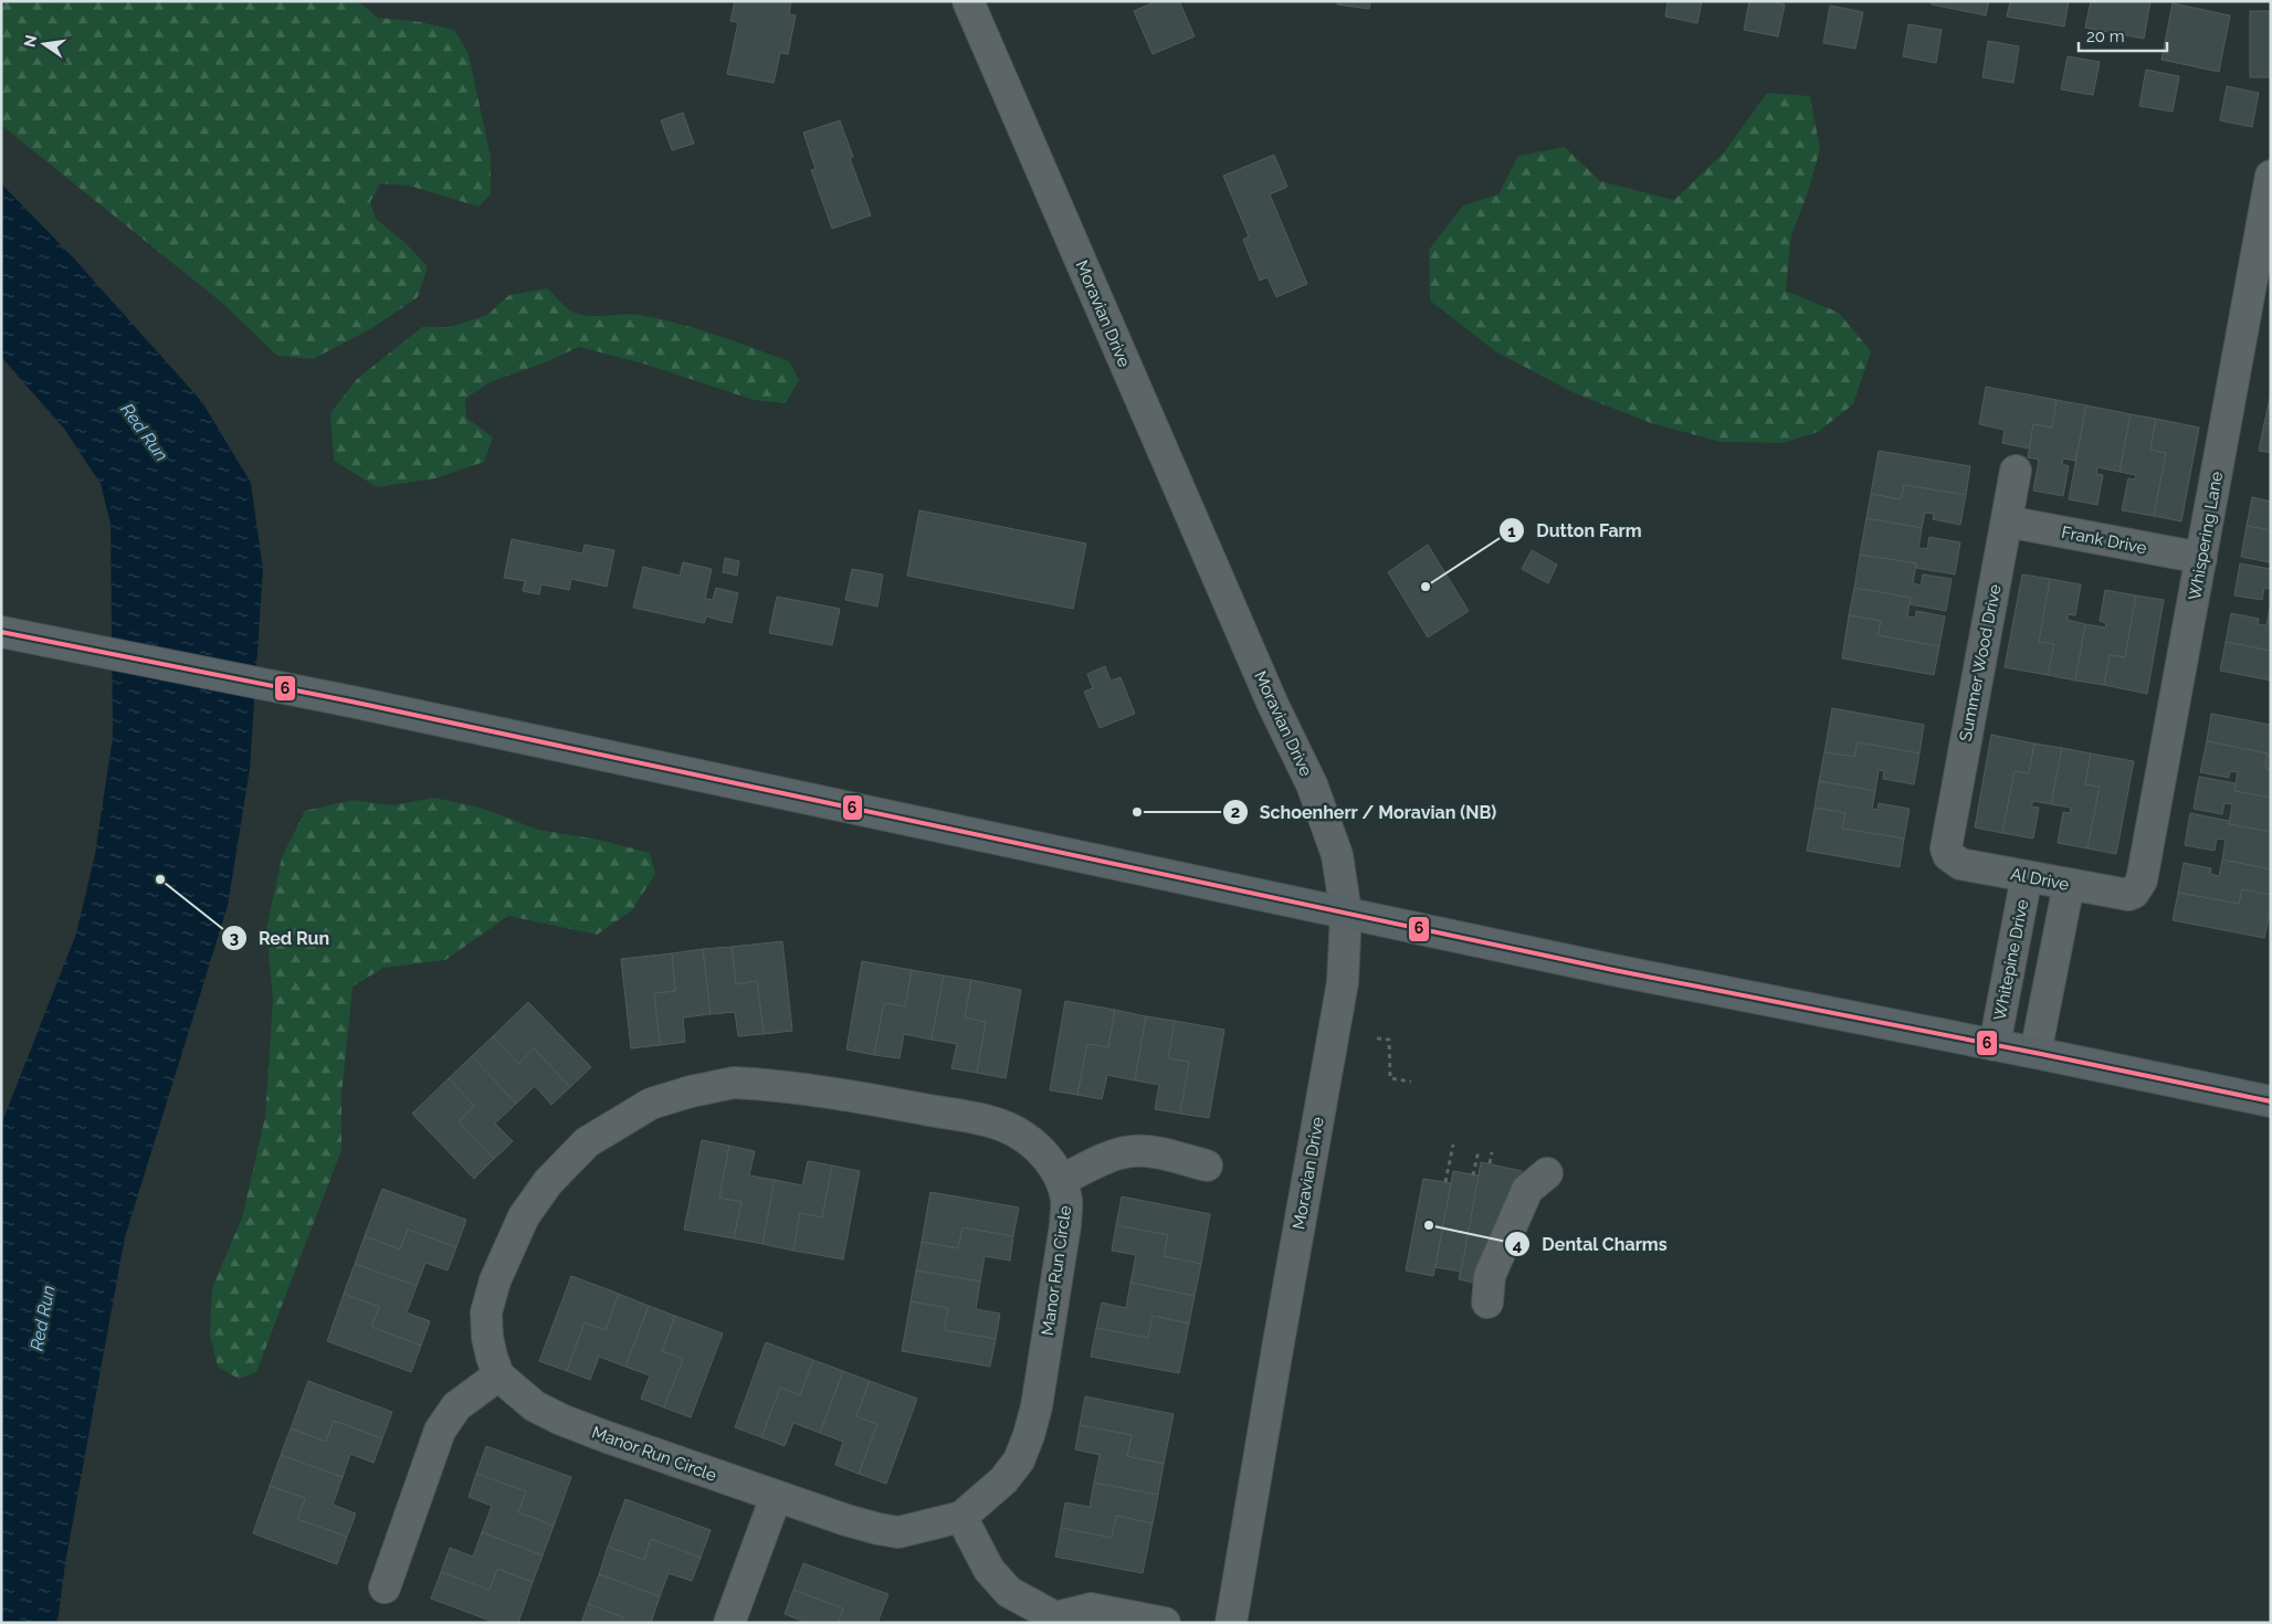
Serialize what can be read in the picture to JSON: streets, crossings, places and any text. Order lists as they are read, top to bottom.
{
  "streets": {
    "street": [
      "Moravian Drive",
      "Whispering Lane",
      "Frank Drive",
      "Summer Wood Drive",
      "Al Drive",
      "Whitepine Drive",
      "Manor Run Circle"
    ]
  },
  "crossings": [
    ["Whispering Lane", "Frank Drive"],
    ["Whispering Lane", "Al Drive"],
    ["Frank Drive", "Summer Wood Drive"],
    ["Summer Wood Drive", "Al Drive"],
    ["Al Drive", "Whitepine Drive"]
  ],
  "water": ["Red Run"],
  "places": [
    "Dutton Farm",
    "Schoenherr / Moravian (NB)",
    "Red Run",
    "Dental Charms"
  ],
  "lines": ["transit line 6"],
  "scale_bar": "20 m",
  "north": "left"
}
